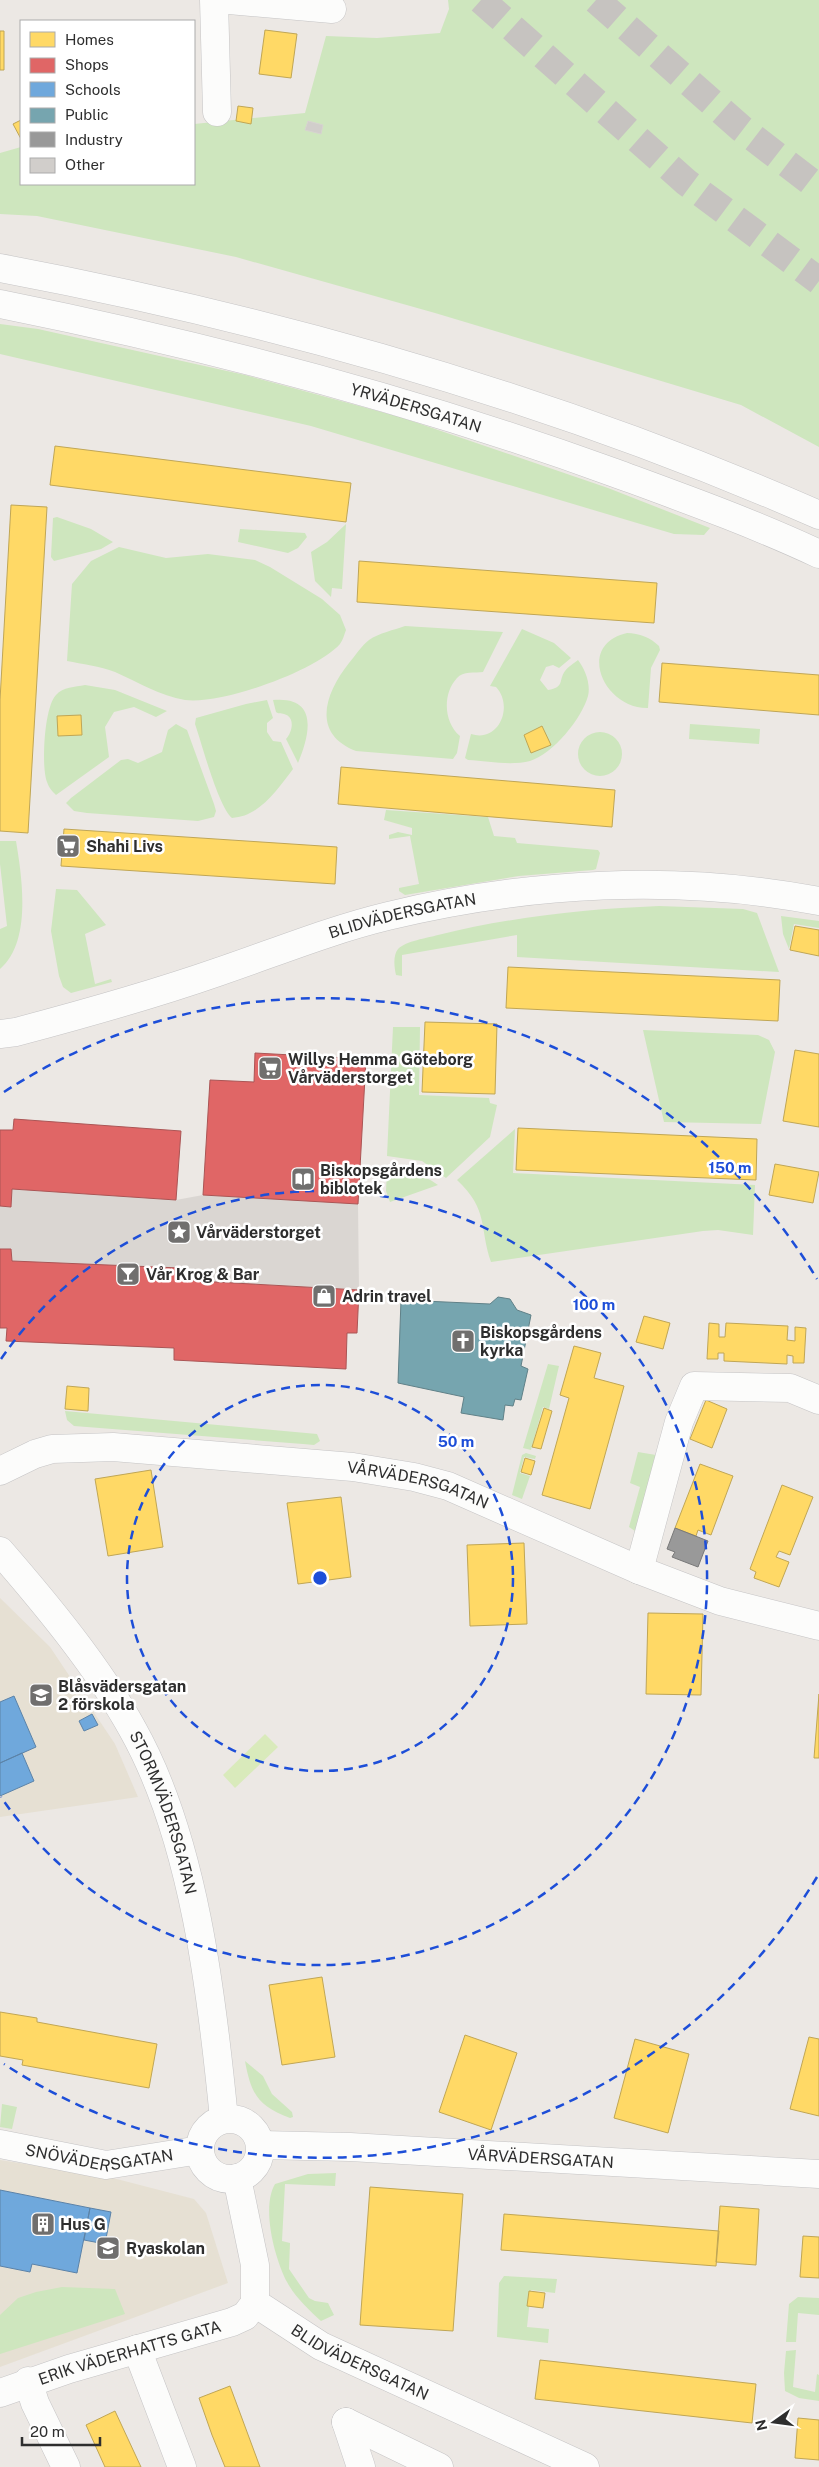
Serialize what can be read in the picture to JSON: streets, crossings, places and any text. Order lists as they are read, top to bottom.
{
  "streets": {
    "street": [
      "YRVÄDERSGATAN",
      "BLIDVÄDERSGATAN",
      "VÅRVÄDERSGATAN",
      "STORMVÄDERSGATAN",
      "SNÖVÄDERSGATAN",
      "ERIK VÄDERHATTS GATA"
    ]
  },
  "crossings": [
    ["BLIDVÄDERSGATAN", "ERIK VÄDERHATTS GATA"],
    ["VÅRVÄDERSGATAN", "STORMVÄDERSGATAN"],
    ["VÅRVÄDERSGATAN", "SNÖVÄDERSGATAN"],
    ["STORMVÄDERSGATAN", "SNÖVÄDERSGATAN"]
  ],
  "places": {
    "supermarket": ["Shahi Livs", "Willys Hemma Göteborg Vårväderstorget"],
    "library": ["Biskopsgårdens biblotek"],
    "place": ["Vårväderstorget"],
    "bar": ["Vår Krog & Bar"],
    "shop": ["Adrin travel"],
    "church": ["Biskopsgårdens kyrka"],
    "school or university": ["Blåsvädersgatan 2 förskola", "Ryaskolan"],
    "building": ["Hus G"]
  },
  "legend": [
    "Homes",
    "Shops",
    "Schools",
    "Public",
    "Industry",
    "Other"
  ],
  "scale_bar": "20 m",
  "north": "left",
  "rings": ["150 m", "100 m", "50 m"]
}
